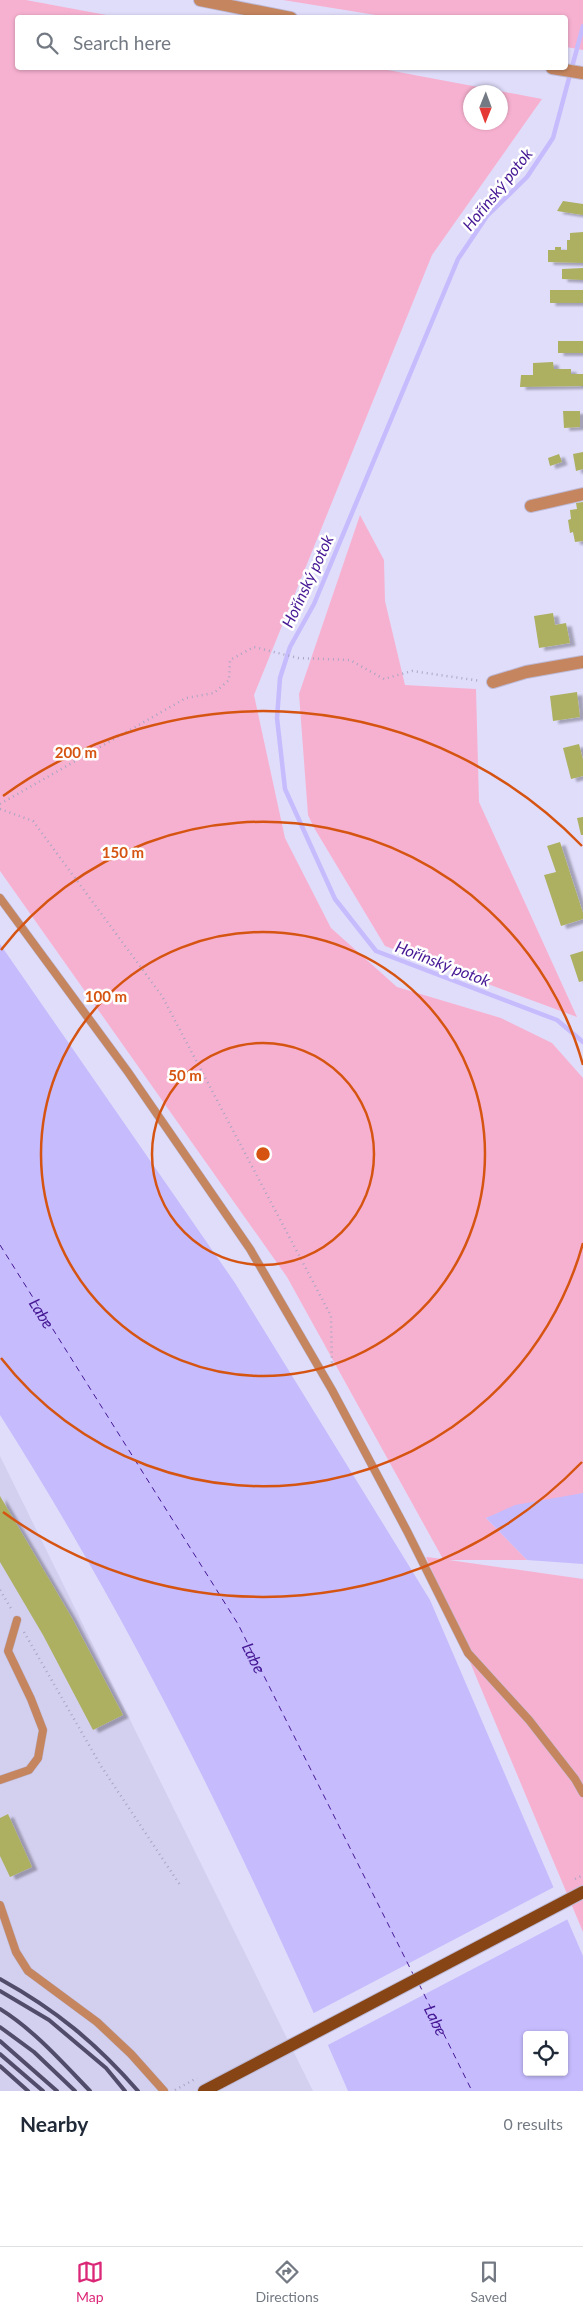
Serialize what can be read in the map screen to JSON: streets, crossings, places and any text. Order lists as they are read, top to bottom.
{
  "water": ["Hořínský potok", "Labe"],
  "north": "bottom",
  "page": {
    "search": "Search here",
    "heading": ["Nearby", "0 results"],
    "nav": ["Map", "Directions", "Saved"]
  },
  "rings": [
    "200 m",
    "150 m",
    "100 m",
    "50 m"
  ]
}
